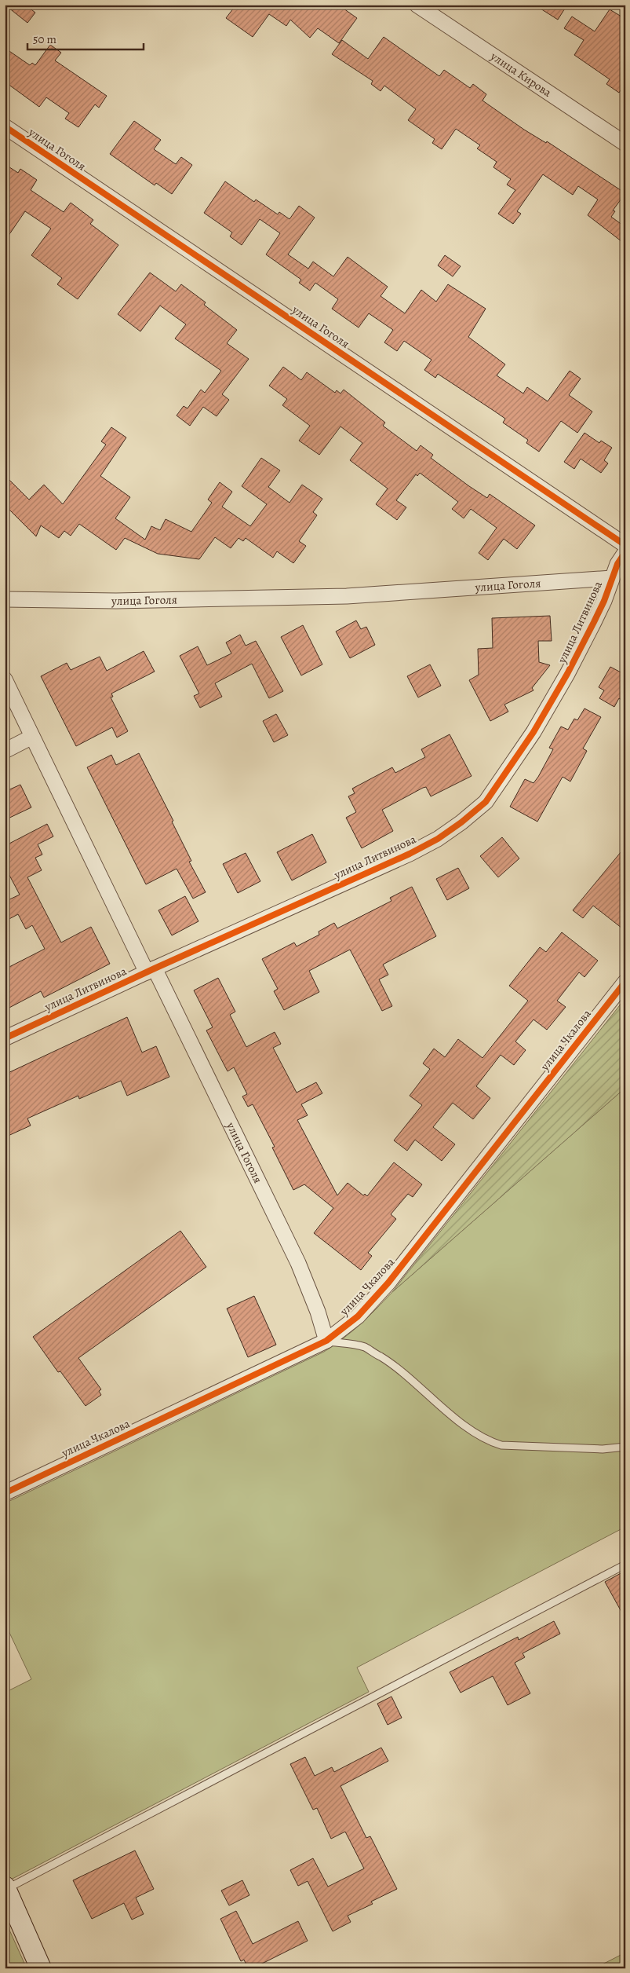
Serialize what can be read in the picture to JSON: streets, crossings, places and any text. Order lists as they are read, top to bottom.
{
  "streets": {
    "street": [
      "улица Кирова",
      "улица Гоголя",
      "улица Литвинова",
      "улица Чкалова"
    ]
  },
  "crossings": [
    ["улица Гоголя", "улица Литвинова"],
    ["улица Гоголя", "улица Чкалова"]
  ],
  "scale_bar": "50 m"
}
